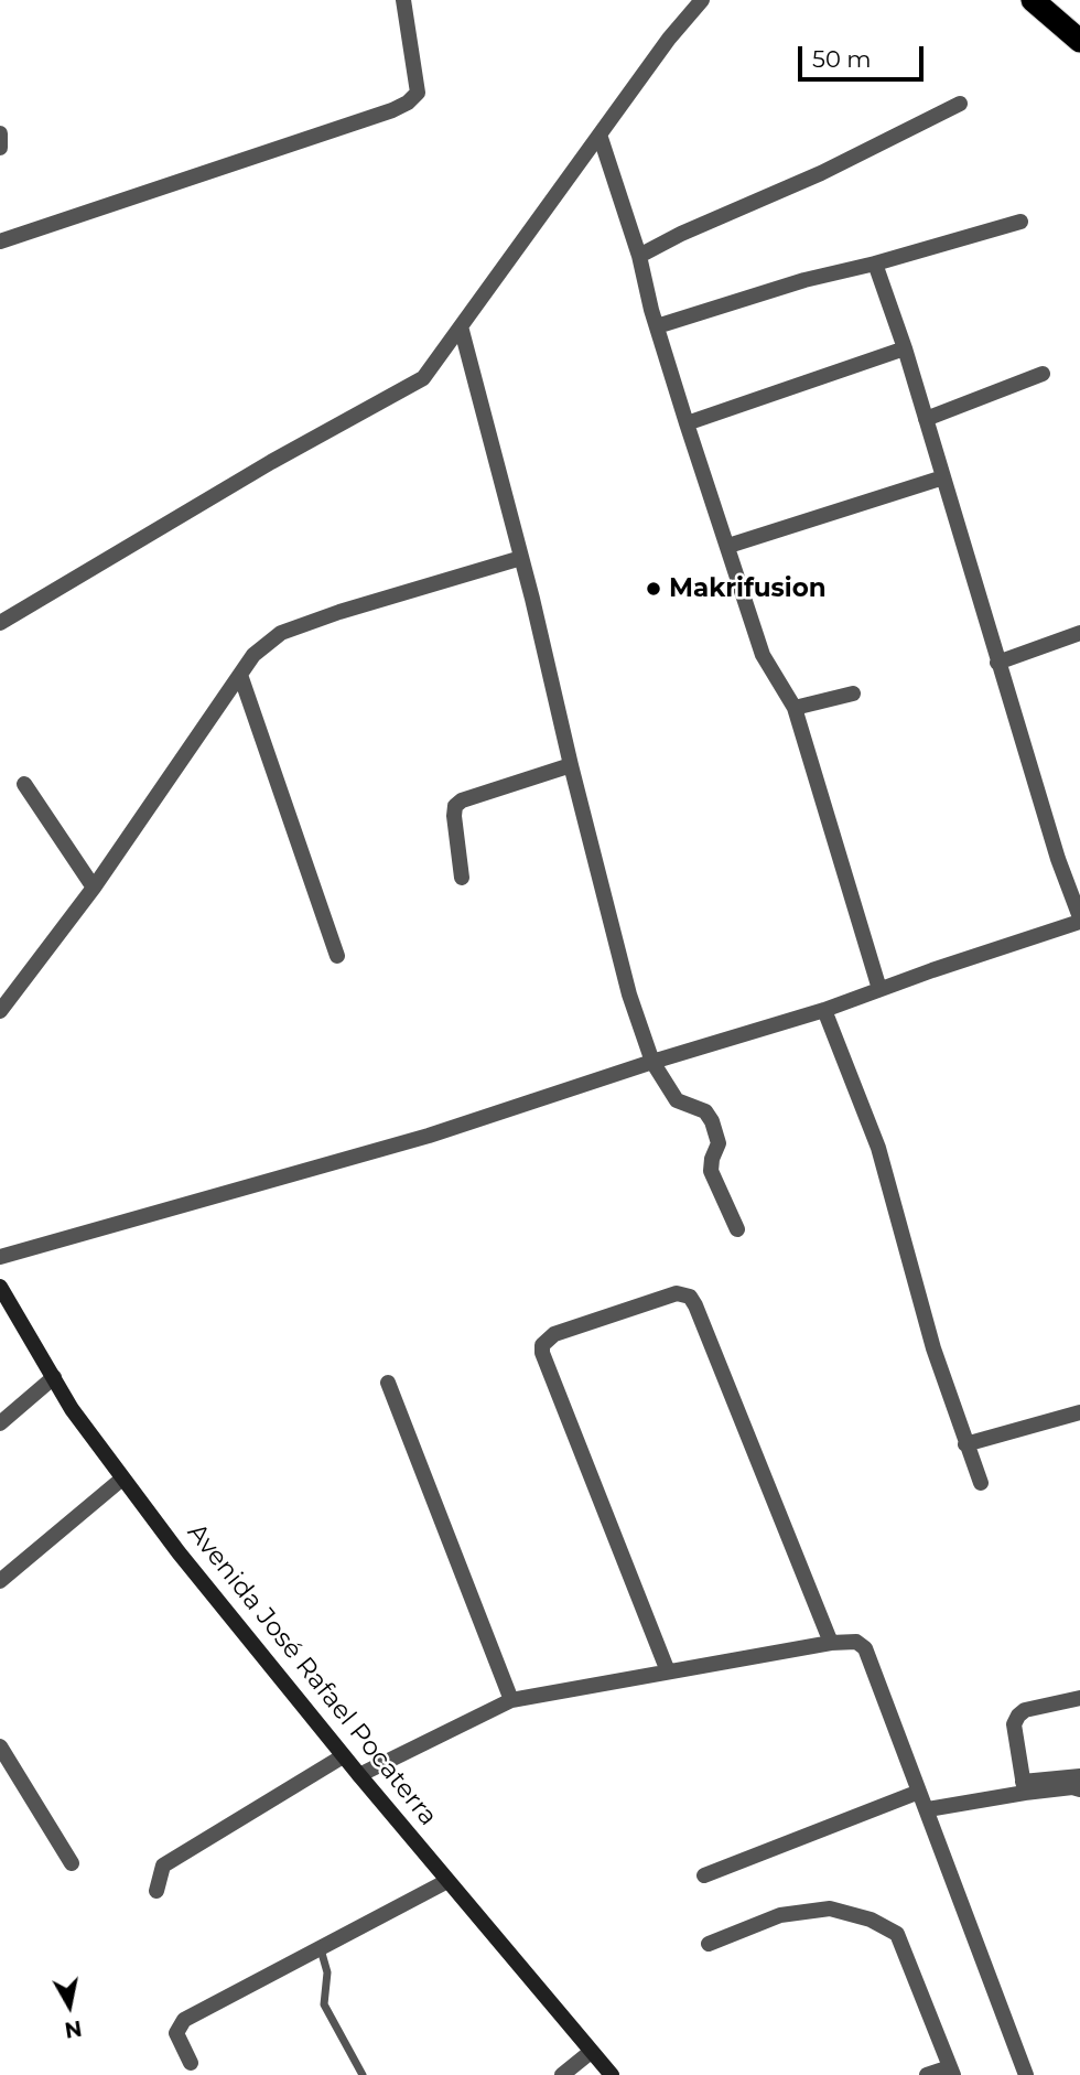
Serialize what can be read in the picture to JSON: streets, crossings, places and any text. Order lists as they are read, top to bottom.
{
  "streets": {
    "street": ["Avenida José Rafael Pocaterra"]
  },
  "places": ["Makrifusion"],
  "scale_bar": "50 m",
  "north": "bottom"
}
